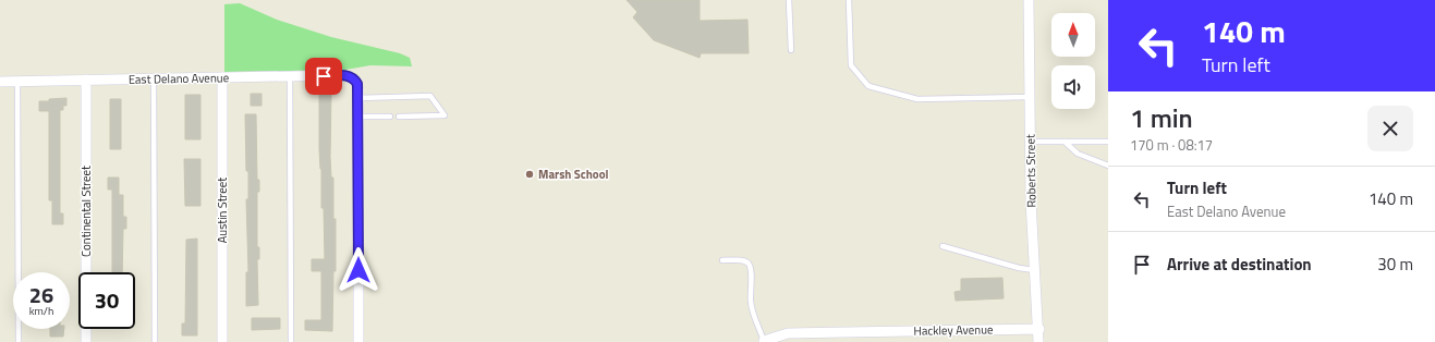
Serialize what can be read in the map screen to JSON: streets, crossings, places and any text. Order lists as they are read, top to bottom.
{
  "streets": {
    "street": [
      "East Delano Avenue",
      "Roberts Street",
      "Austin Street",
      "Continental Street",
      "Hackley Avenue"
    ]
  },
  "crossings": [
    ["East Delano Avenue", "Austin Street"],
    ["East Delano Avenue", "Continental Street"],
    ["Roberts Street", "Hackley Avenue"]
  ],
  "places": ["Marsh School"],
  "north": "top",
  "page": {
    "turn": ["140 m", "Turn left"],
    "heading": ["1 min", "170 m · 08:17"],
    "list": [
      {
        "name": "Turn left",
        "note": "East Delano Avenue",
        "value": "140 m"
      },
      {
        "name": "Arrive at destination",
        "value": "30 m"
      }
    ],
    "speed": "26 km/h",
    "limit": "30"
  }
}
